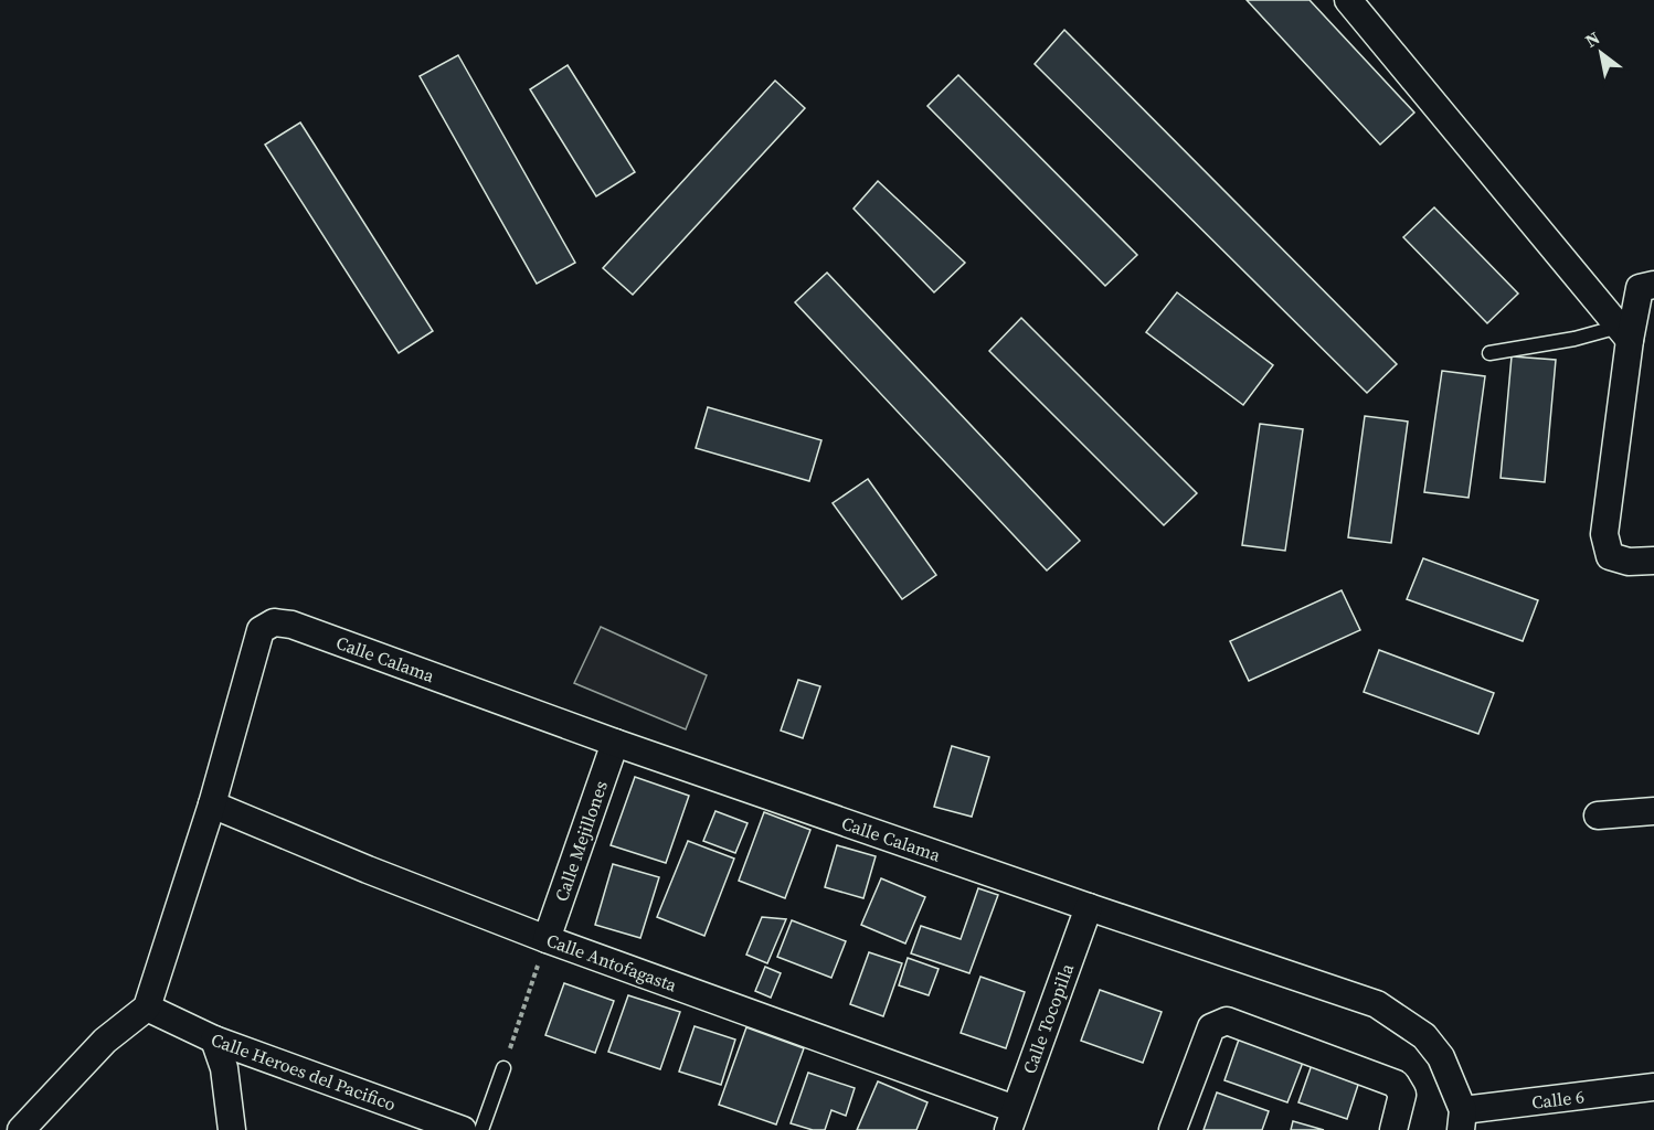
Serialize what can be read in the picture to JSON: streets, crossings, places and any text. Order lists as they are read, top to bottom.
{
  "streets": {
    "street": [
      "Calle Calama",
      "Calle Mejillones",
      "Calle Antofagasta",
      "Calle Tocopilla",
      "Calle Heroes del Pacifico",
      "Calle 6"
    ]
  },
  "crossings": [
    ["Calle Calama", "Calle Mejillones"],
    ["Calle Calama", "Calle Antofagasta"],
    ["Calle Calama", "Calle Tocopilla"],
    ["Calle Calama", "Calle 6"],
    ["Calle Mejillones", "Calle Antofagasta"],
    ["Calle Antofagasta", "Calle Tocopilla"]
  ],
  "north": "top left"
}
